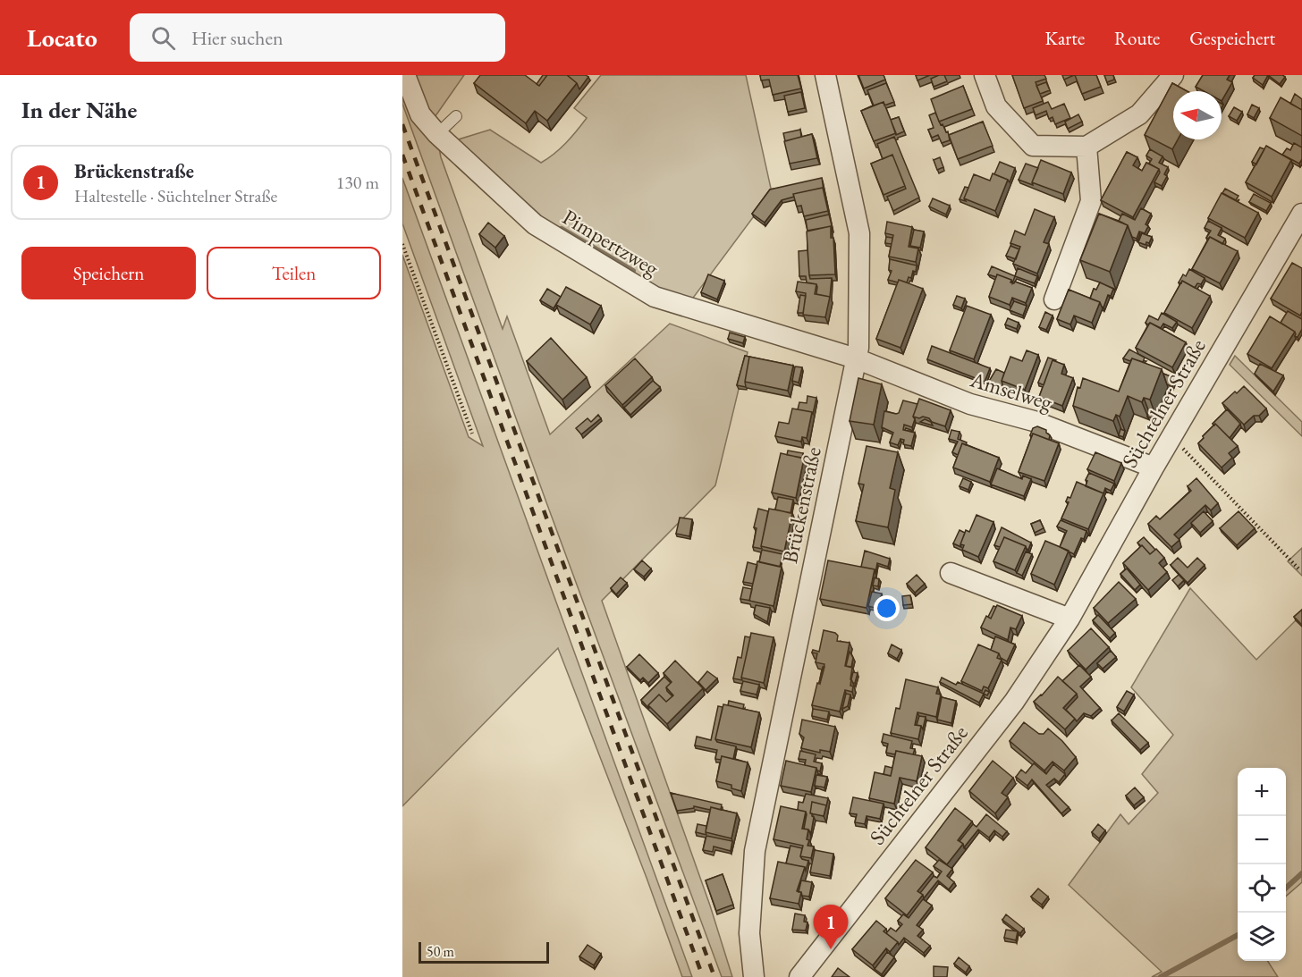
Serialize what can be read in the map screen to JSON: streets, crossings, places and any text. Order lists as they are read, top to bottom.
{
  "streets": {
    "street": [
      "Pimpertzweg",
      "Amselweg",
      "Süchtelner Straße",
      "Brückenstraße"
    ]
  },
  "crossings": [
    ["Pimpertzweg", "Amselweg"],
    ["Pimpertzweg", "Brückenstraße"],
    ["Amselweg", "Süchtelner Straße"],
    ["Amselweg", "Brückenstraße"]
  ],
  "scale_bar": "50 m",
  "north": "left",
  "page": {
    "header": "Locato",
    "search": "Hier suchen",
    "nav": ["Karte", "Route", "Gespeichert"],
    "heading": "In der Nähe",
    "list": [
      {
        "mark": "1",
        "name": "Brückenstraße",
        "note": "Haltestelle · Süchtelner Straße",
        "value": "130 m"
      }
    ],
    "buttons": ["Speichern", "Teilen"],
    "map_buttons": ["+", "−"],
    "pins": "1",
    "scale": "50 m"
  }
}
